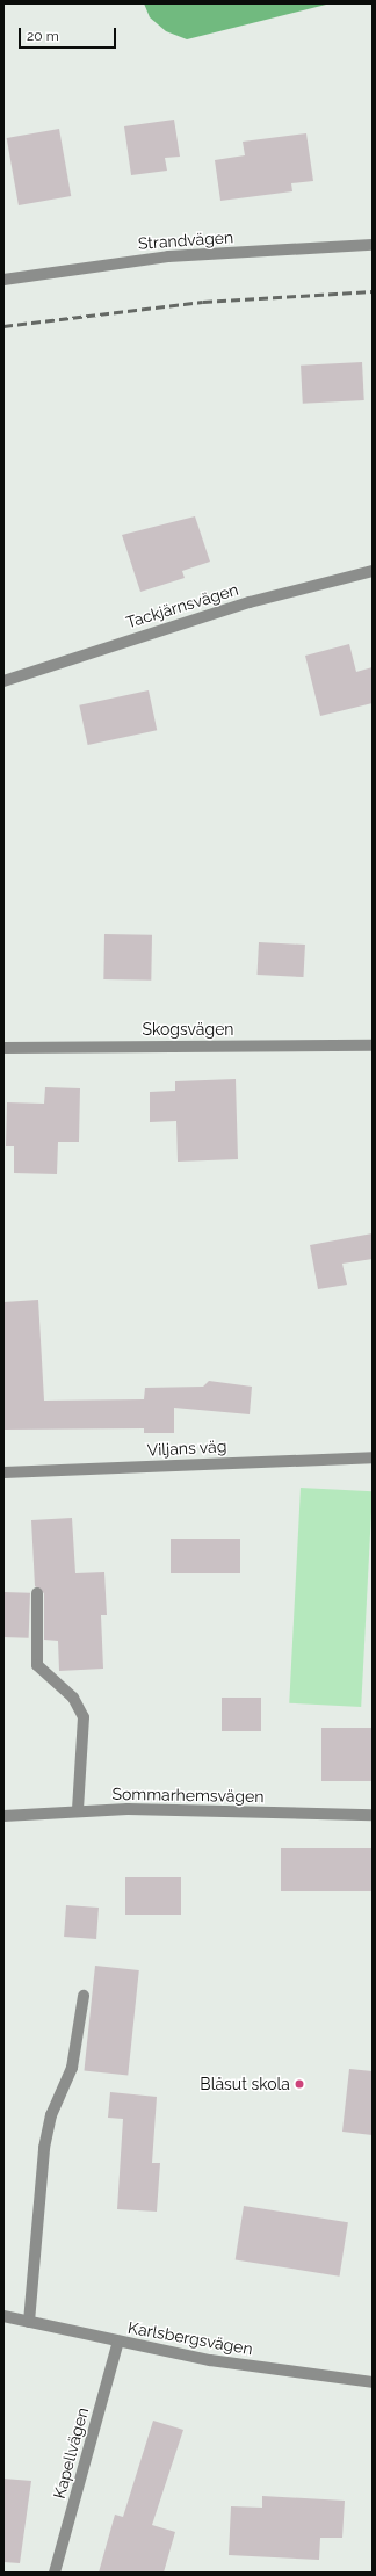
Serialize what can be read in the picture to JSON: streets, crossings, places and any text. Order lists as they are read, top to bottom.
{
  "streets": {
    "street": [
      "Strandvägen",
      "Tackjärnsvägen",
      "Skogsvägen",
      "Viljans väg",
      "Sommarhemsvägen",
      "Karlsbergsvägen",
      "Kapellvägen"
    ]
  },
  "crossings": [
    ["Karlsbergsvägen", "Kapellvägen"]
  ],
  "places": ["Blåsut skola"],
  "scale_bar": "20 m"
}
